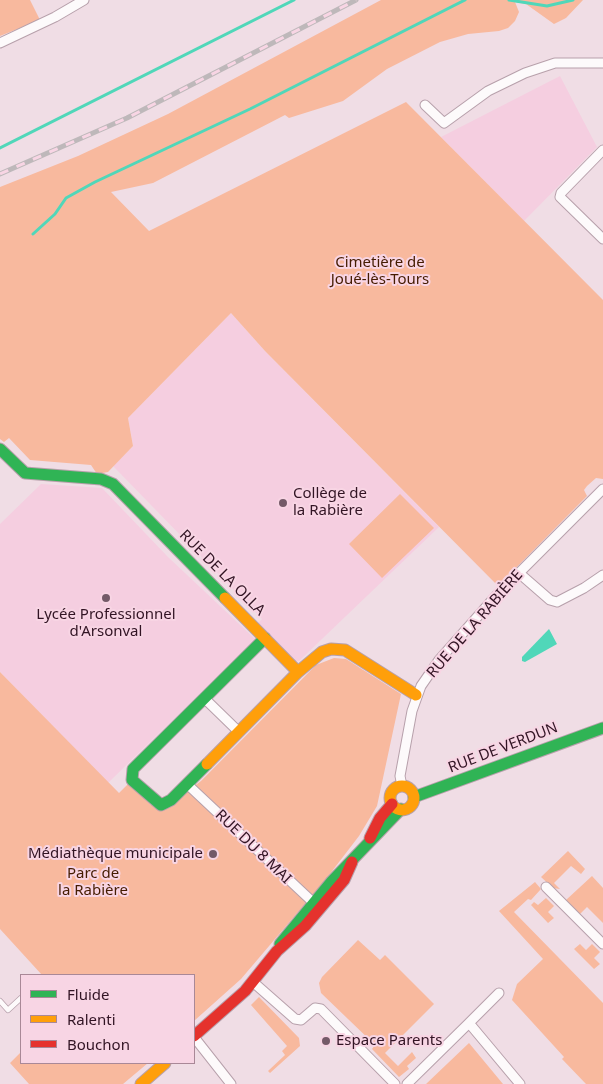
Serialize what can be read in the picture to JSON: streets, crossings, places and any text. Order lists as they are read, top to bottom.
{
  "streets": {
    "street": [
      "RUE DE LA OLLA",
      "RUE DE LA RABIÈRE",
      "RUE DE VERDUN",
      "RUE DU 8 MAI"
    ]
  },
  "crossings": [
    ["RUE DE LA RABIÈRE", "RUE DE VERDUN"]
  ],
  "parks": ["Cimetière de Joué-lès-Tours", "Parc de la Rabière"],
  "places": [
    "Collège de la Rabière",
    "Lycée Professionnel d'Arsonval",
    "Médiathèque municipale",
    "Espace Parents"
  ],
  "legend": ["Fluide", "Ralenti", "Bouchon"]
}
